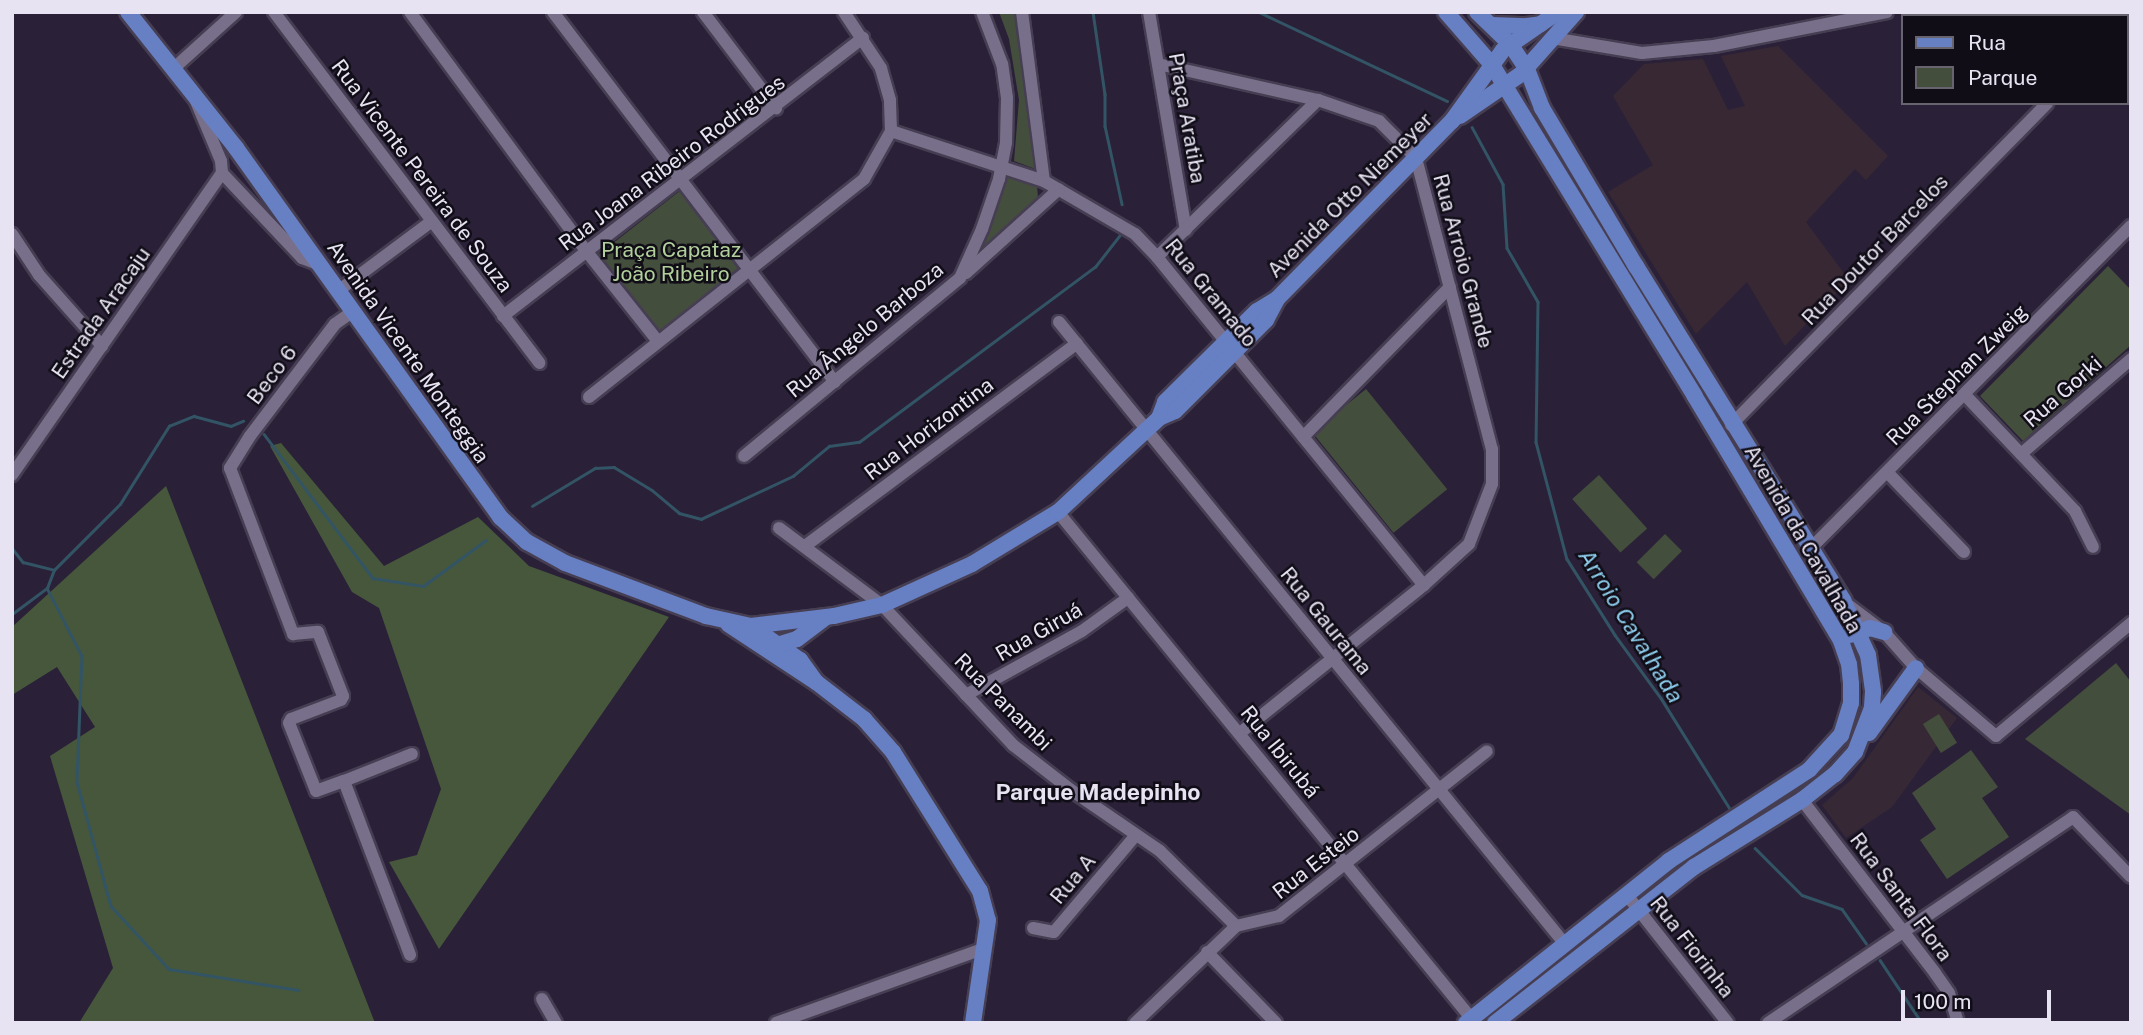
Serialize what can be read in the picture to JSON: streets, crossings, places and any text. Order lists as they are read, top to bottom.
{
  "streets": {
    "main road": ["Avenida Otto Niemeyer", "Avenida Vicente Monteggia", "Avenida da Cavalhada"],
    "street": [
      "Praça Aratiba",
      "Rua Joana Ribeiro Rodrigues",
      "Rua Vicente Pereira de Souza",
      "Rua Doutor Barcelos",
      "Rua Arroio Grande",
      "Rua Gramado",
      "Estrada Aracaju",
      "Rua Ângelo Barboza",
      "Beco 6",
      "Rua Stephan Zweig",
      "Rua Gorki",
      "Rua Horizontina",
      "Rua Gaurama",
      "Rua Giruá",
      "Rua Panambi",
      "Rua Ibirubá",
      "Rua Esteio",
      "Rua A",
      "Rua Santa Flora",
      "Rua Fiorinha"
    ]
  },
  "crossings": [
    ["Praça Aratiba", "Rua Arroio Grande"],
    ["Praça Aratiba", "Rua Gramado"],
    ["Rua Joana Ribeiro Rodrigues", "Rua Vicente Pereira de Souza"],
    ["Avenida Otto Niemeyer", "Rua Arroio Grande"],
    ["Avenida Otto Niemeyer", "Rua Gramado"],
    ["Avenida Otto Niemeyer", "Avenida Vicente Monteggia"],
    ["Avenida Otto Niemeyer", "Avenida da Cavalhada"],
    ["Avenida Otto Niemeyer", "Rua Gaurama"],
    ["Avenida Otto Niemeyer", "Rua Panambi"],
    ["Avenida Otto Niemeyer", "Rua Ibirubá"],
    ["Rua Doutor Barcelos", "Avenida da Cavalhada"],
    ["Rua Arroio Grande", "Rua Gramado"],
    ["Rua Arroio Grande", "Rua Gaurama"],
    ["Rua Arroio Grande", "Rua Ibirubá"],
    ["Rua Gramado", "Rua Ângelo Barboza"],
    ["Avenida Vicente Monteggia", "Beco 6"],
    ["Rua Stephan Zweig", "Avenida da Cavalhada"],
    ["Rua Horizontina", "Rua Gaurama"],
    ["Rua Horizontina", "Rua Panambi"],
    ["Avenida da Cavalhada", "Rua Gaurama"],
    ["Avenida da Cavalhada", "Rua Ibirubá"],
    ["Avenida da Cavalhada", "Rua Santa Flora"],
    ["Avenida da Cavalhada", "Rua Fiorinha"],
    ["Rua Gaurama", "Rua Esteio"],
    ["Rua Giruá", "Rua Panambi"],
    ["Rua Giruá", "Rua Ibirubá"],
    ["Rua Panambi", "Rua Esteio"],
    ["Rua Panambi", "Rua A"],
    ["Rua Ibirubá", "Rua Esteio"]
  ],
  "districts": ["Parque Madepinho"],
  "water": ["Arroio Cavalhada"],
  "parks": ["Praça Capataz João Ribeiro"],
  "legend": ["Rua", "Parque"],
  "scale_bar": "100 m"
}
